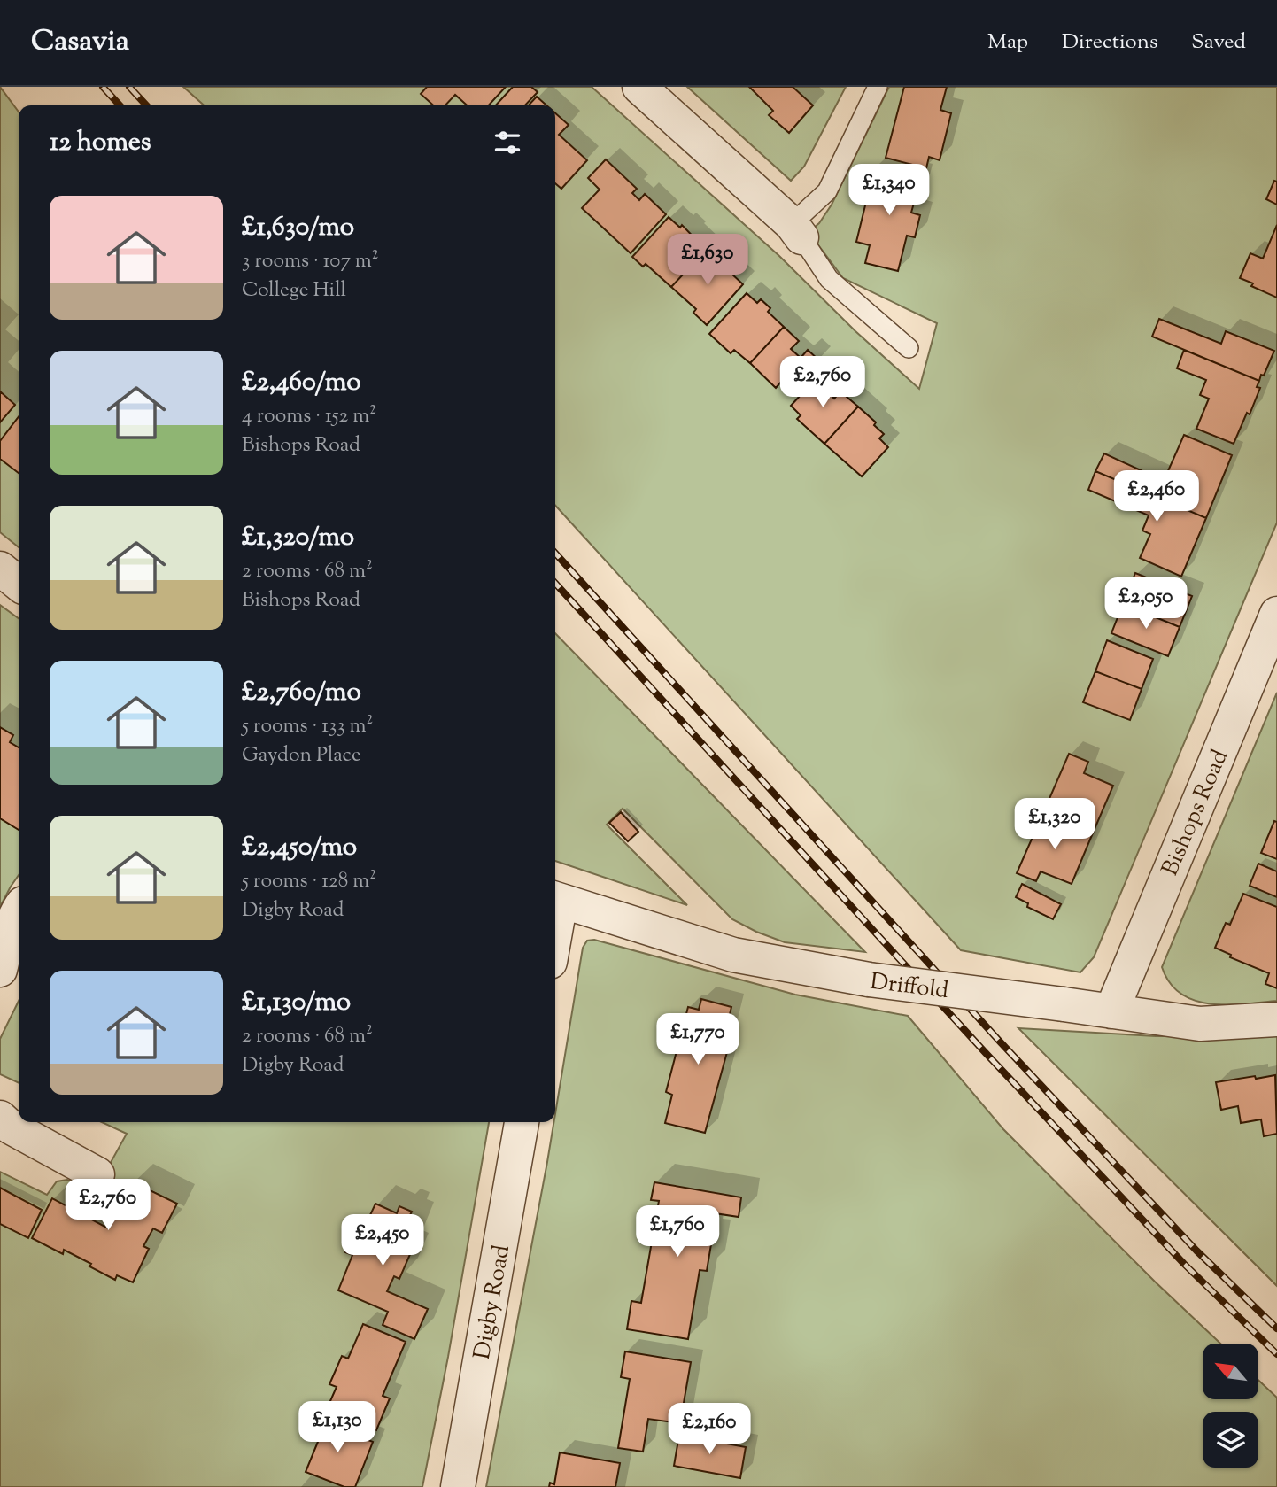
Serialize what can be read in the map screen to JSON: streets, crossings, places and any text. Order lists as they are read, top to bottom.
{
  "streets": {
    "street": ["Bishops Road", "Driffold", "Digby Road"]
  },
  "crossings": [
    ["Bishops Road", "Driffold"]
  ],
  "north": "top left",
  "page": {
    "header": "Casavia",
    "nav": ["Map", "Directions", "Saved"],
    "heading": "12 homes",
    "price": [
      "£1,340",
      "£1,630",
      "£2,760",
      "£2,460",
      "£2,050",
      "£1,320",
      "£1,770",
      "£2,760",
      "£1,760",
      "£2,450",
      "£1,130",
      "£2,160"
    ],
    "list": [
      {
        "name": "£1,630/mo",
        "note": "3 rooms · 107 m² · College Hill"
      },
      {
        "name": "£2,460/mo",
        "note": "4 rooms · 152 m² · Bishops Road"
      },
      {
        "name": "£1,320/mo",
        "note": "2 rooms · 68 m² · Bishops Road"
      },
      {
        "name": "£2,760/mo",
        "note": "5 rooms · 133 m² · Gaydon Place"
      },
      {
        "name": "£2,450/mo",
        "note": "5 rooms · 128 m² · Digby Road"
      },
      {
        "name": "£1,130/mo",
        "note": "2 rooms · 68 m² · Digby Road"
      }
    ]
  }
}
